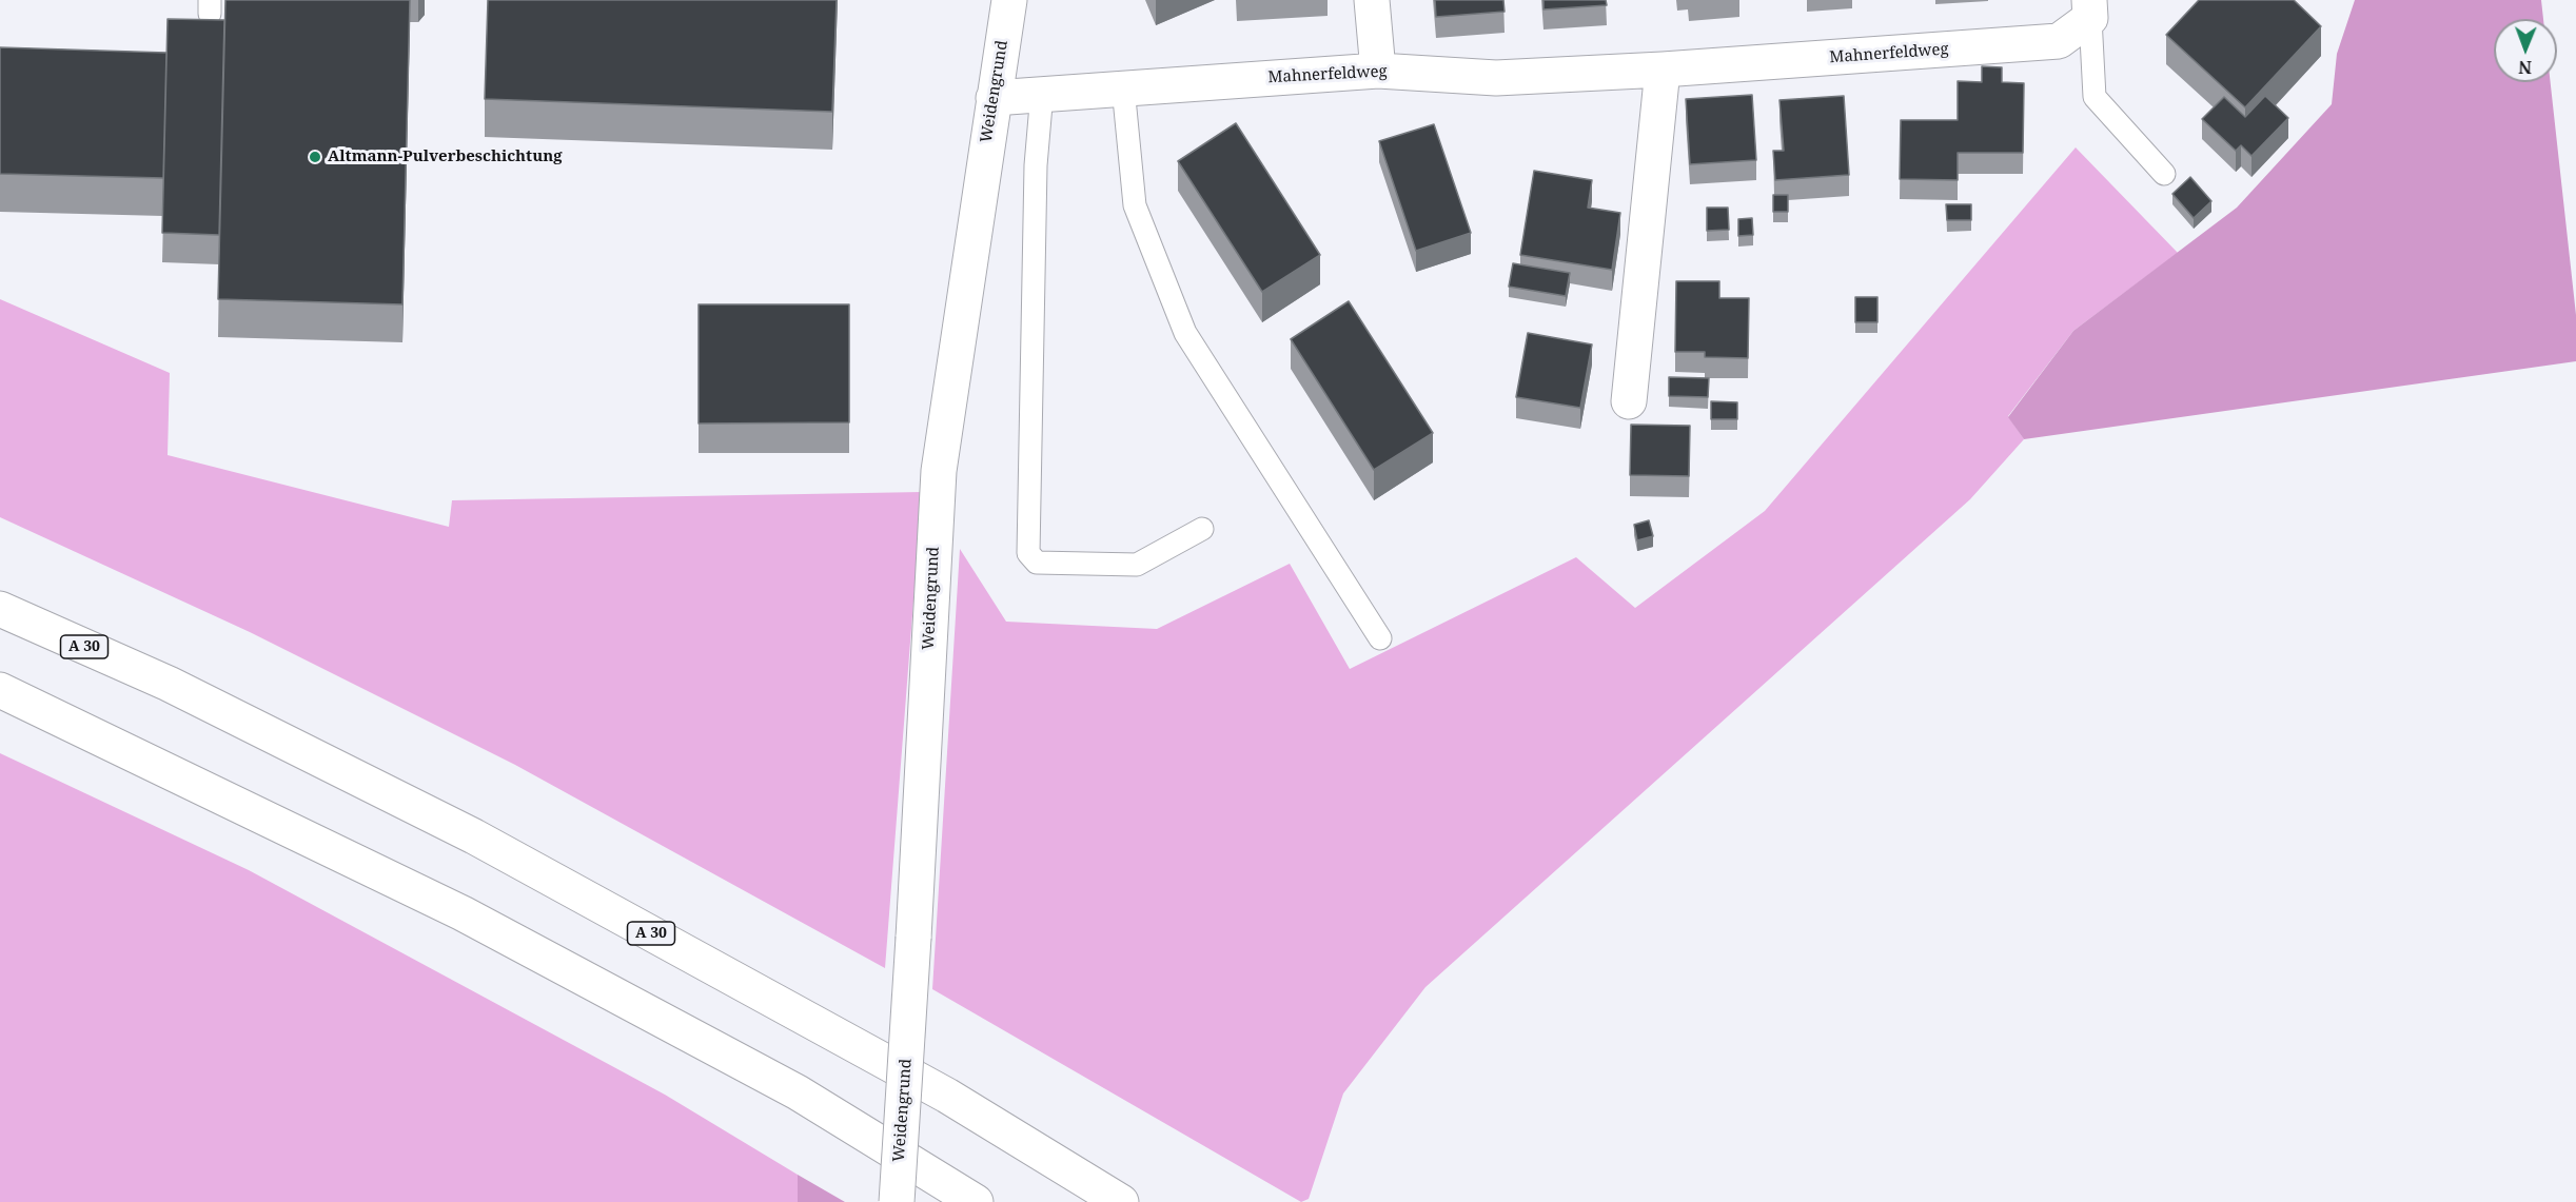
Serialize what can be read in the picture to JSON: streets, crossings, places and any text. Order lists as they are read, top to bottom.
{
  "streets": {
    "main road": ["Mahnerfeldweg", "Weidengrund", "A 30"]
  },
  "crossings": [
    ["Mahnerfeldweg", "Weidengrund"]
  ],
  "places": ["Altmann-Pulverbeschichtung"],
  "north": "bottom"
}
